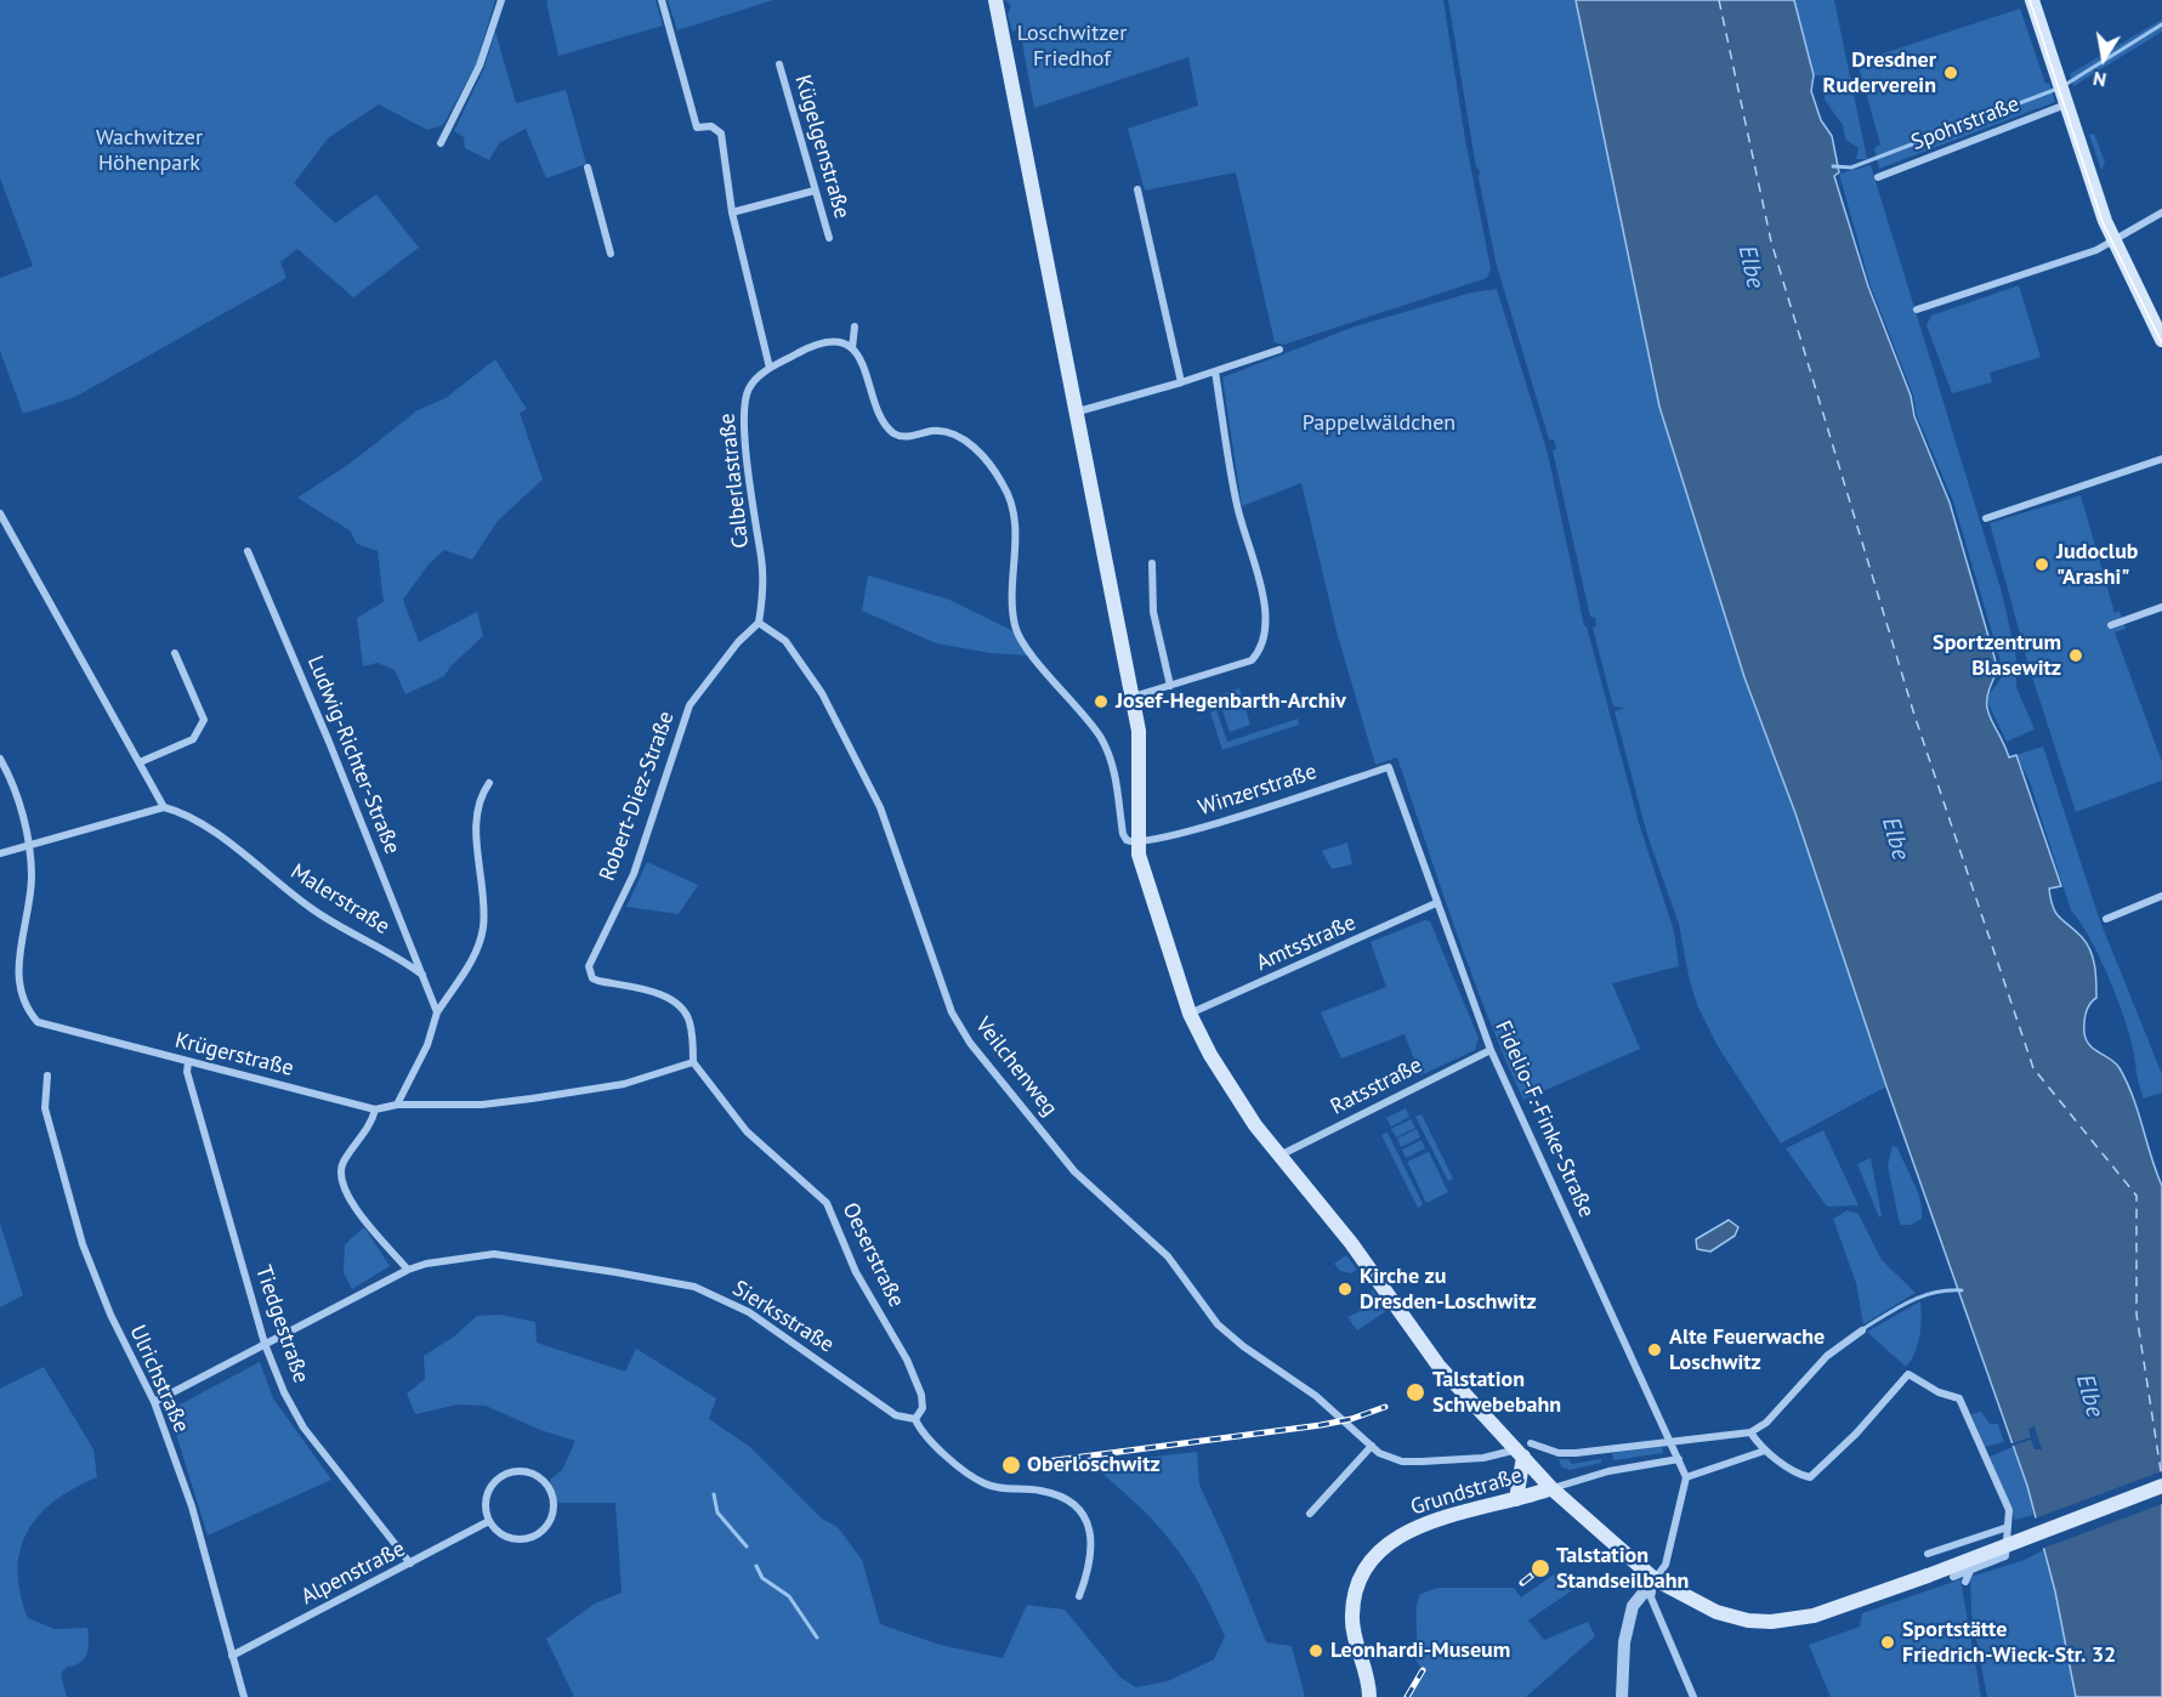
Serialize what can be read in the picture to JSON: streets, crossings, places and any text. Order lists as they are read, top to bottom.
{
  "streets": {
    "main road": ["Grundstraße"],
    "street": [
      "Spohrstraße",
      "Kügelgenstraße",
      "Calberlastraße",
      "Ludwig-Richter-Straße",
      "Winzerstraße",
      "Robert-Diez-Straße",
      "Malerstraße",
      "Amtsstraße",
      "Krügerstraße",
      "Veilchenweg",
      "Ratsstraße",
      "Fidelio-F.-Finke-Straße",
      "Oeserstraße",
      "Sierksstraße",
      "Tiedgestraße",
      "Ulrichstraße",
      "Alpenstraße"
    ]
  },
  "crossings": [
    ["Calberlastraße", "Robert-Diez-Straße"],
    ["Calberlastraße", "Veilchenweg"],
    ["Ludwig-Richter-Straße", "Malerstraße"],
    ["Winzerstraße", "Fidelio-F.-Finke-Straße"],
    ["Robert-Diez-Straße", "Krügerstraße"],
    ["Robert-Diez-Straße", "Veilchenweg"],
    ["Robert-Diez-Straße", "Oeserstraße"],
    ["Amtsstraße", "Fidelio-F.-Finke-Straße"],
    ["Krügerstraße", "Oeserstraße"],
    ["Krügerstraße", "Tiedgestraße"],
    ["Ratsstraße", "Fidelio-F.-Finke-Straße"],
    ["Oeserstraße", "Sierksstraße"],
    ["Sierksstraße", "Tiedgestraße"],
    ["Tiedgestraße", "Alpenstraße"],
    ["Ulrichstraße", "Alpenstraße"]
  ],
  "water": ["Elbe"],
  "parks": ["Loschwitzer Friedhof", "Wachwitzer Höhenpark", "Pappelwäldchen"],
  "places": [
    "Dresdner Ruderverein",
    "Judoclub \"Arashi\"",
    "Sportzentrum Blasewitz",
    "Josef-Hegenbarth-Archiv",
    "Kirche zu Dresden-Loschwitz",
    "Alte Feuerwache Loschwitz",
    "Talstation Schwebebahn",
    "Oberloschwitz",
    "Talstation Standseilbahn",
    "Sportstätte Friedrich-Wieck-Str. 32",
    "Leonhardi-Museum"
  ],
  "north": "bottom"
}
